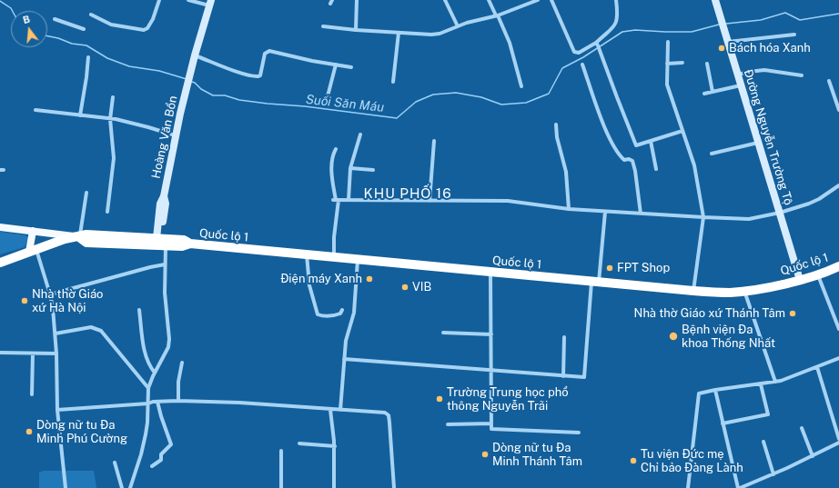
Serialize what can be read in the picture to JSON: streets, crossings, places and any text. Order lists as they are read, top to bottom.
{
  "streets": {
    "highway": ["Quốc lộ 1"],
    "main road": ["Hoàng Văn Bổn", "Đường Nguyễn Trường Tộ"]
  },
  "crossings": [
    ["Hoàng Văn Bổn", "Quốc lộ 1"],
    ["Đường Nguyễn Trường Tộ", "Quốc lộ 1"]
  ],
  "districts": ["KHU PHỐ 16"],
  "water": ["Suối Săn Máu"],
  "places": [
    "Bách hóa Xanh",
    "FPT Shop",
    "Điện máy Xanh",
    "VIB",
    "Nhà thờ Giáo xứ Hà Nội",
    "Nhà thờ Giáo xứ Thánh Tâm",
    "Bệnh viện Đa khoa Thống Nhất",
    "Trường Trung học phổ thông Nguyễn Trãi",
    "Dòng nữ tu Đa Minh Phú Cường",
    "Dòng nữ tu Đa Minh Thánh Tâm",
    "Tu viện Đức mẹ Chỉ bảo Đàng Lành"
  ],
  "north": "top"
}
